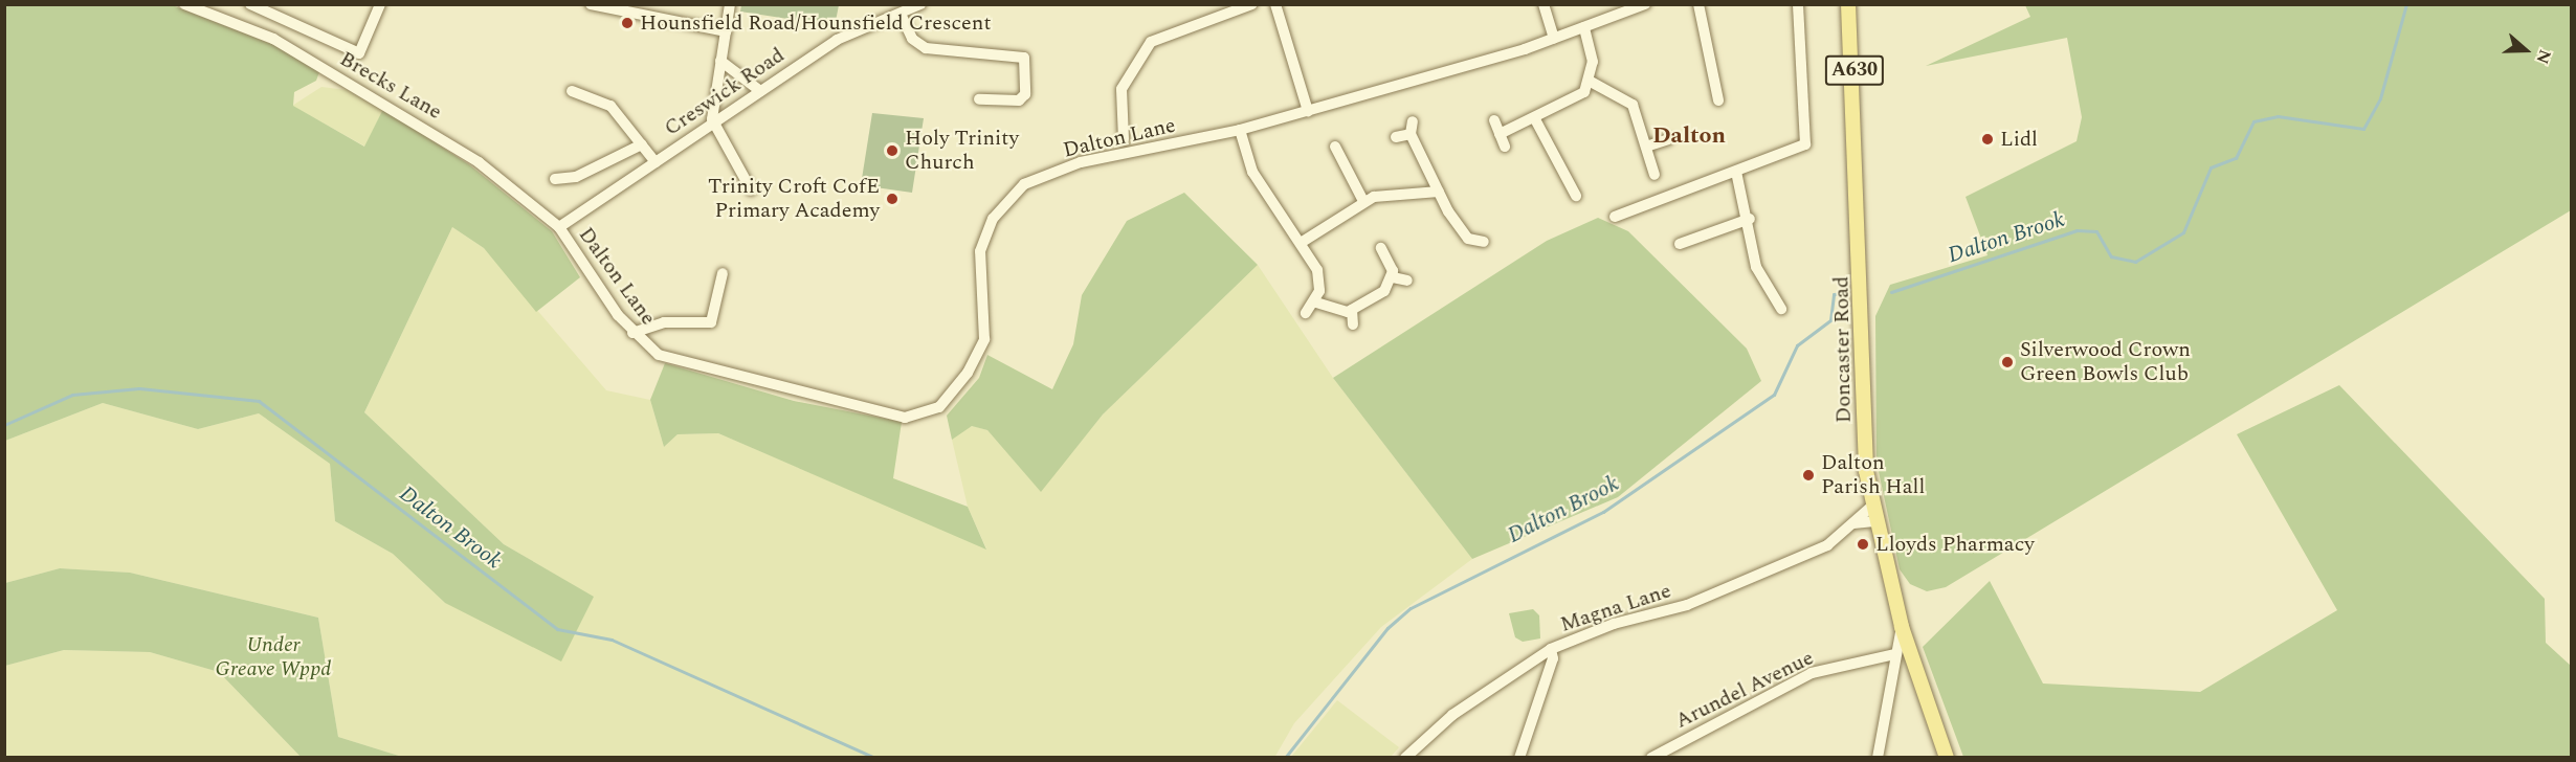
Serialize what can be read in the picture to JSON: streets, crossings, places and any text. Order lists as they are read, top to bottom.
{
  "streets": {
    "main road": ["A630", "Doncaster Road"],
    "street": [
      "Brecks Lane",
      "Creswick Road",
      "Dalton Lane",
      "Magna Lane",
      "Arundel Avenue"
    ]
  },
  "crossings": [
    ["Brecks Lane", "Creswick Road"],
    ["Brecks Lane", "Dalton Lane"],
    ["Creswick Road", "Dalton Lane"],
    ["Doncaster Road", "Magna Lane"]
  ],
  "districts": ["Dalton"],
  "water": ["Dalton Brook"],
  "parks": ["Under Greave Wppd"],
  "places": [
    "Hounsfield Road/Hounsfield Crescent",
    "Lidl",
    "Holy Trinity Church",
    "Trinity Croft CofE Primary Academy",
    "Silverwood Crown Green Bowls Club",
    "Dalton Parish Hall",
    "Lloyds Pharmacy"
  ],
  "north": "right"
}
